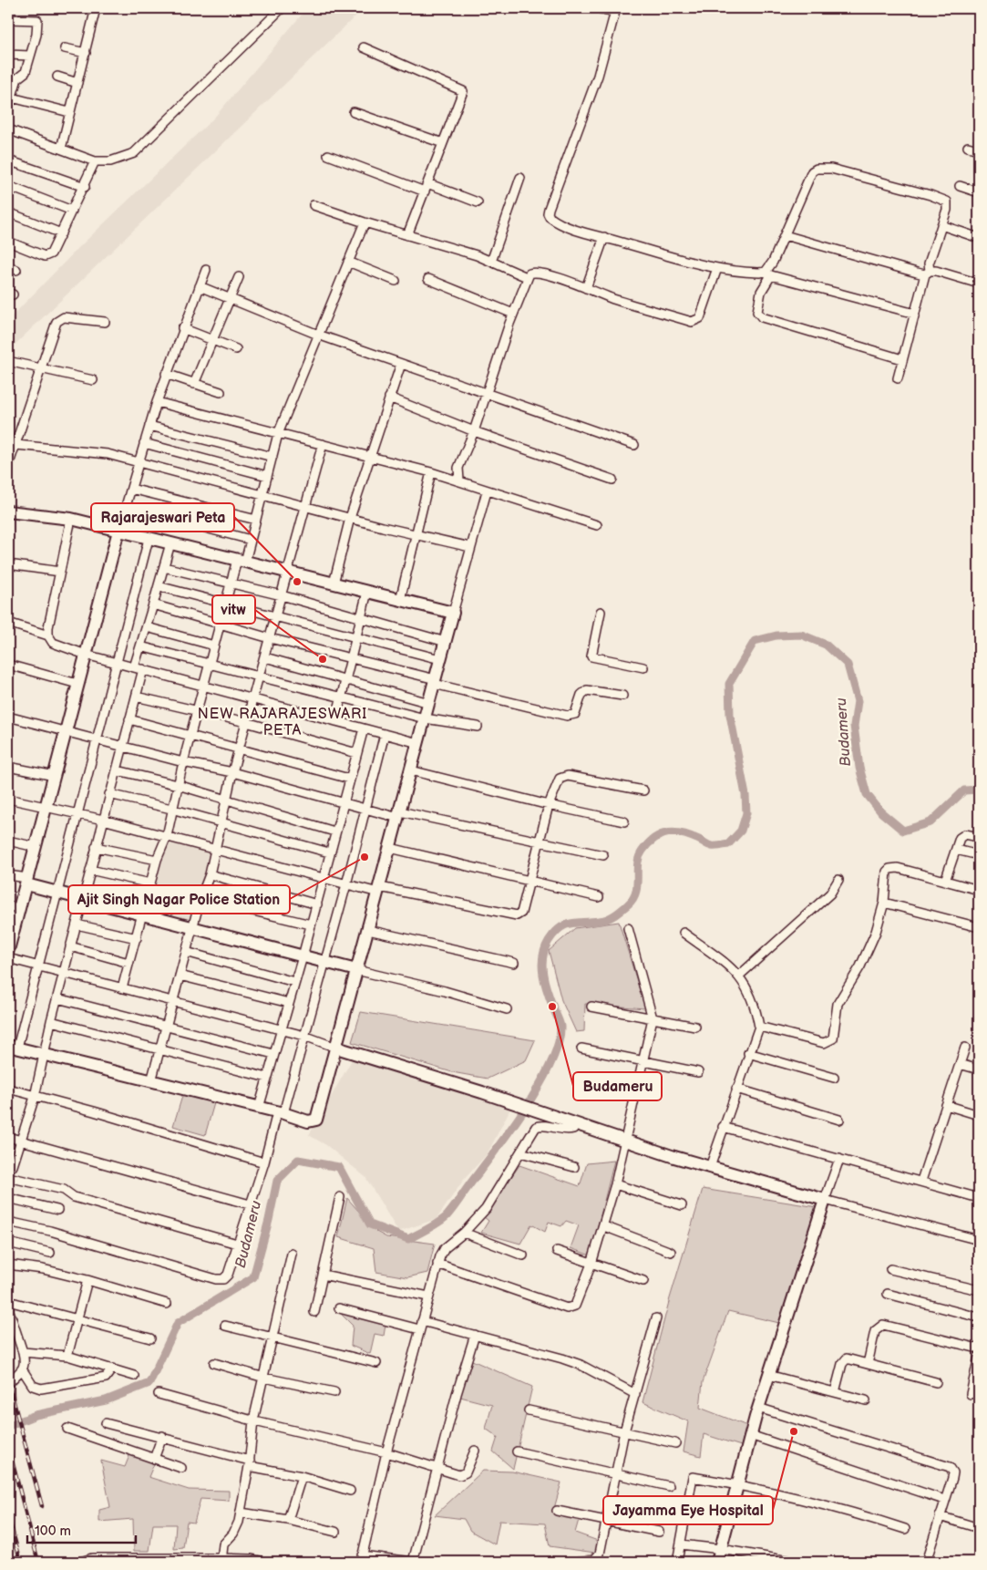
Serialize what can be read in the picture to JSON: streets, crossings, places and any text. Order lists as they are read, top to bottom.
{
  "districts": ["NEW RAJARAJESWARI PETA"],
  "water": ["Budameru"],
  "places": [
    "Rajarajeswari Peta",
    "vitw",
    "Ajit Singh Nagar Police Station",
    "Budameru",
    "Jayamma Eye Hospital"
  ],
  "scale_bar": "100 m"
}
